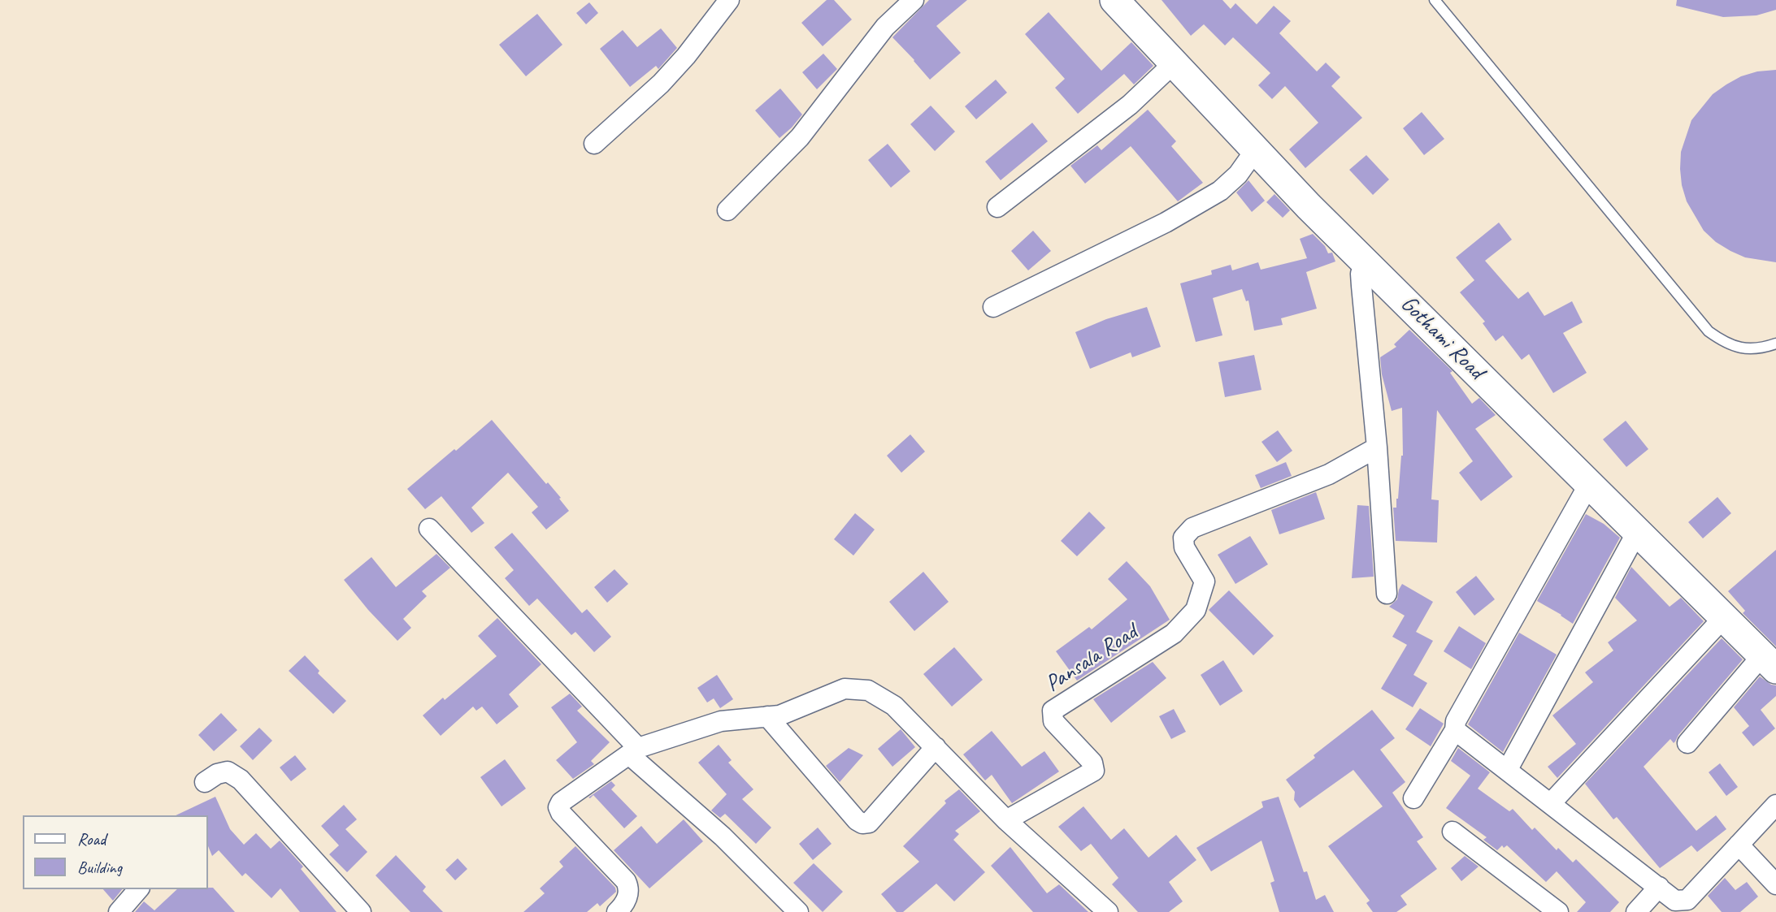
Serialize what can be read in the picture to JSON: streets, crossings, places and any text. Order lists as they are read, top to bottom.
{
  "streets": {
    "street": ["Gothami Road", "Pansala Road"]
  },
  "legend": ["Road", "Building"]
}
